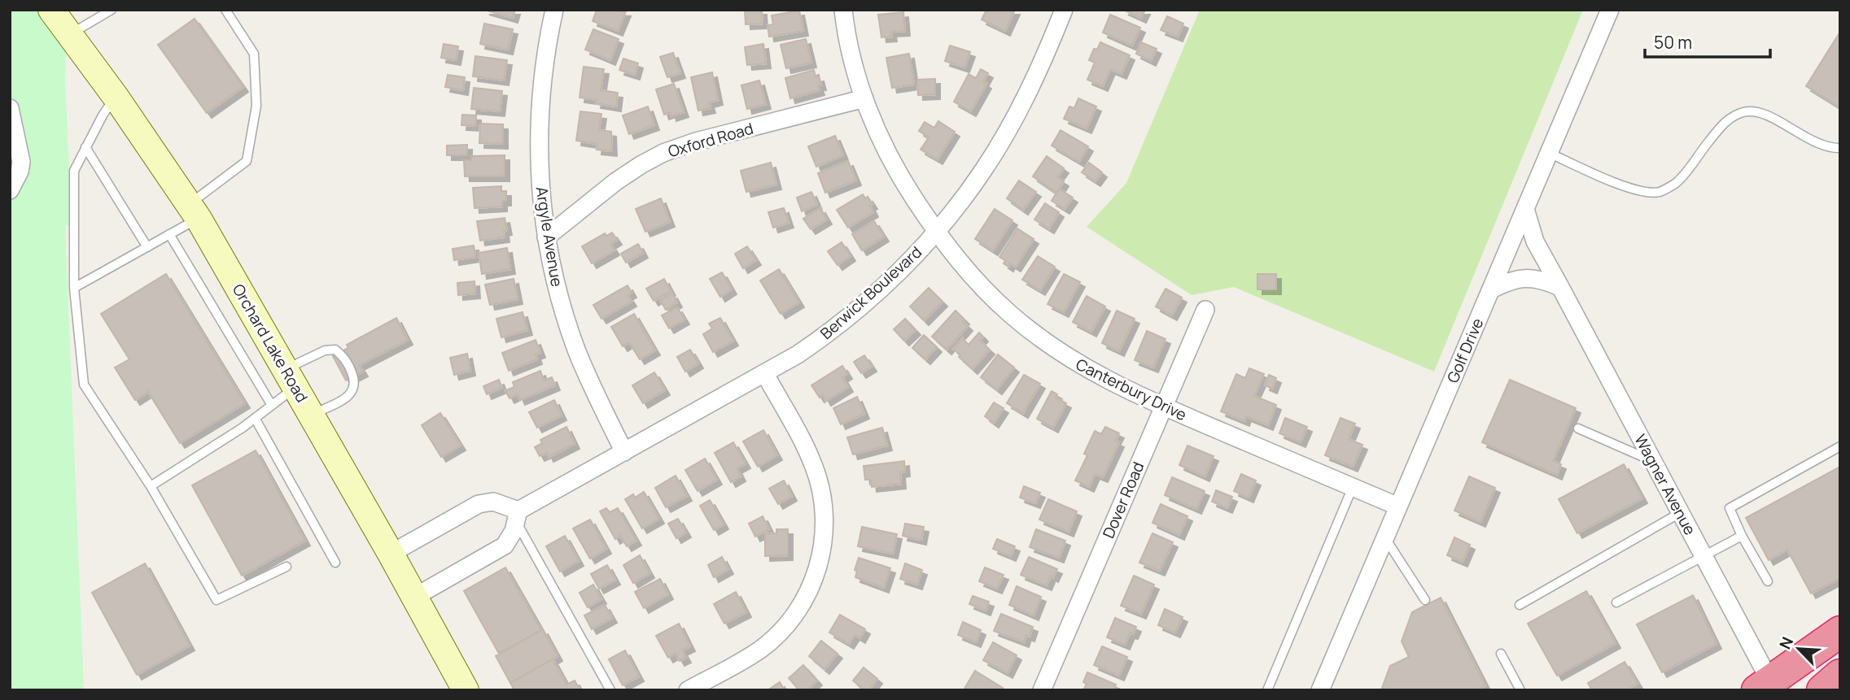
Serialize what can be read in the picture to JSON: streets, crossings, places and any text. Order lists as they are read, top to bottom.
{
  "streets": {
    "main road": ["Orchard Lake Road"],
    "street": [
      "Oxford Road",
      "Argyle Avenue",
      "Berwick Boulevard",
      "Golf Drive",
      "Canterbury Drive",
      "Wagner Avenue",
      "Dover Road"
    ]
  },
  "crossings": [
    ["Oxford Road", "Argyle Avenue"],
    ["Oxford Road", "Canterbury Drive"],
    ["Argyle Avenue", "Berwick Boulevard"],
    ["Berwick Boulevard", "Canterbury Drive"],
    ["Golf Drive", "Canterbury Drive"],
    ["Golf Drive", "Wagner Avenue"],
    ["Canterbury Drive", "Dover Road"]
  ],
  "scale_bar": "50 m",
  "north": "top left"
}
